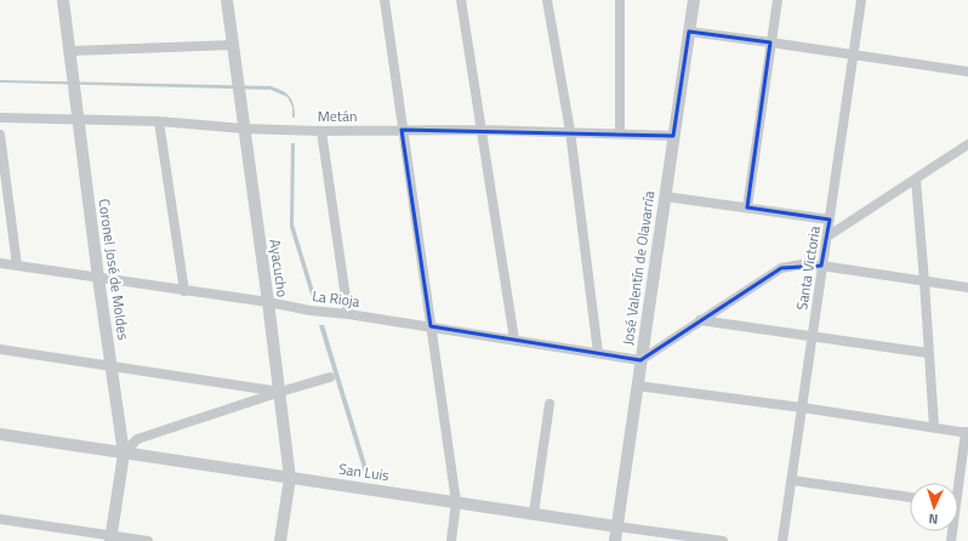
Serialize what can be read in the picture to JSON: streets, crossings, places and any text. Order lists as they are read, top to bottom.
{
  "streets": {
    "street": [
      "Metán",
      "Ayacucho",
      "José Valentín de Olavarría",
      "Santa Victoria",
      "Coronel José de Moldes",
      "La Rioja",
      "San Luis"
    ]
  },
  "crossings": [
    ["Metán", "Ayacucho"],
    ["Metán", "José Valentín de Olavarría"],
    ["Metán", "Coronel José de Moldes"],
    ["Ayacucho", "La Rioja"],
    ["Ayacucho", "San Luis"],
    ["José Valentín de Olavarría", "La Rioja"],
    ["José Valentín de Olavarría", "San Luis"],
    ["Coronel José de Moldes", "La Rioja"],
    ["Coronel José de Moldes", "San Luis"]
  ],
  "north": "bottom"
}
